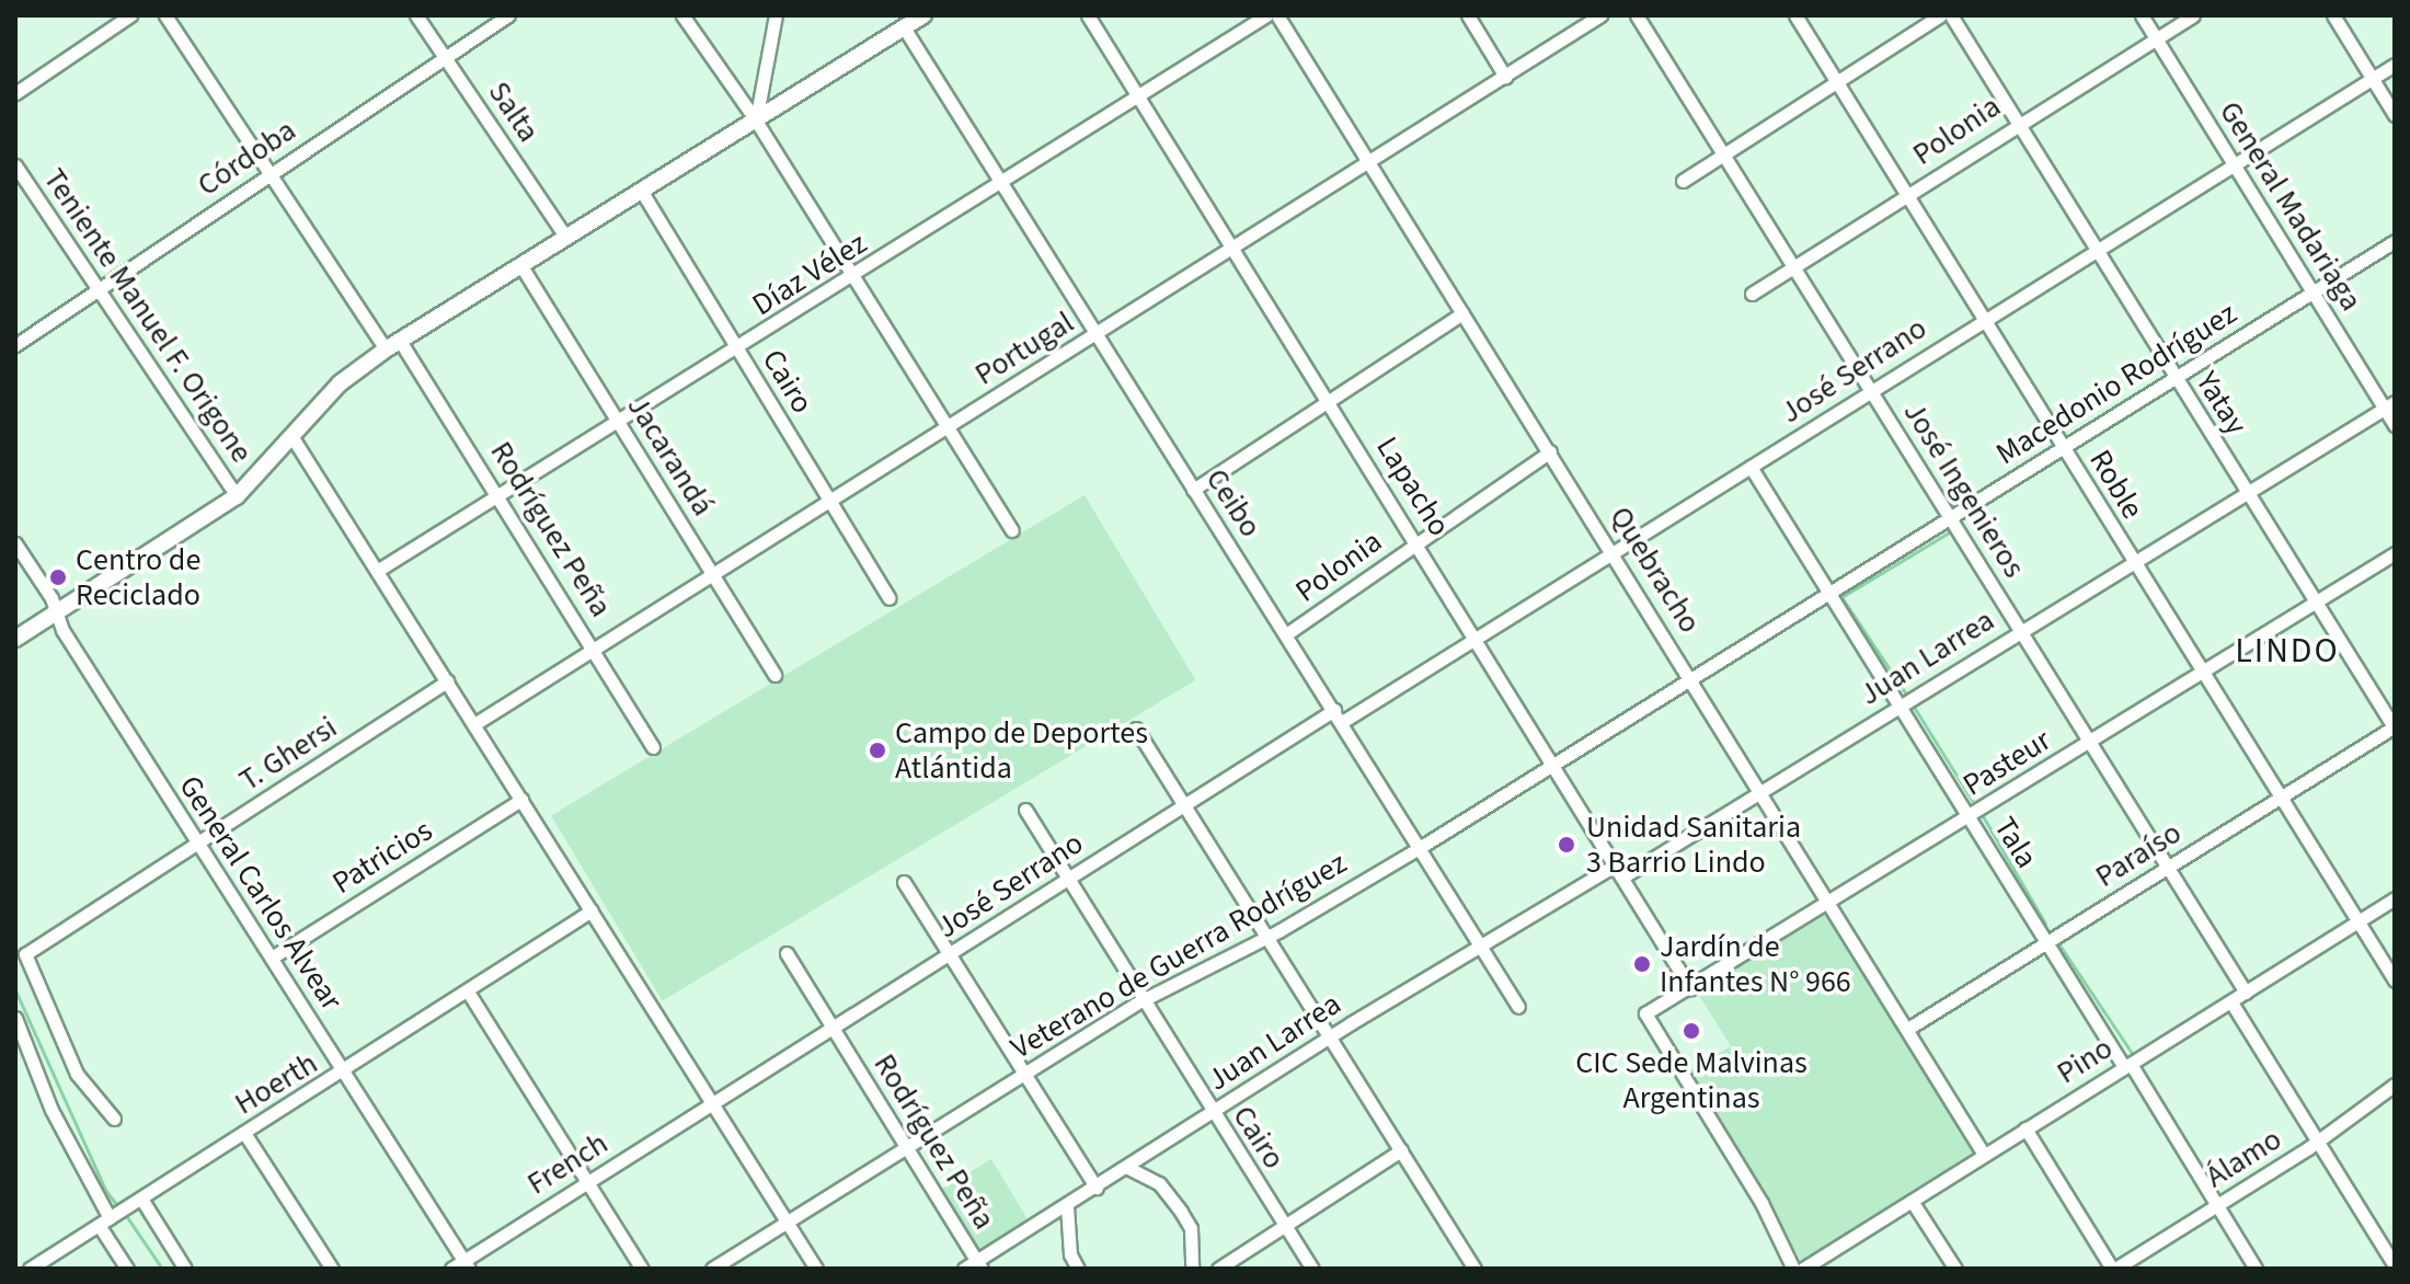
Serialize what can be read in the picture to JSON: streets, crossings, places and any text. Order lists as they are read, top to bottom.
{
  "streets": {
    "street": [
      "Salta",
      "Polonia",
      "Córdoba",
      "General Madariaga",
      "Díaz Vélez",
      "Teniente Manuel F. Origone",
      "Portugal",
      "José Serrano",
      "Cairo",
      "Macedonio Rodríguez",
      "Yatay",
      "Jacarandá",
      "Roble",
      "Lapacho",
      "José Ingenieros",
      "Ceibo",
      "Rodríguez Peña",
      "Quebracho",
      "Juan Larrea",
      "T. Ghersi",
      "Pasteur",
      "Tala",
      "Paraíso",
      "Patricios",
      "General Carlos Alvear",
      "Veterano de Guerra Rodríguez",
      "Pino",
      "Hoerth",
      "Álamo",
      "French"
    ]
  },
  "crossings": [
    ["Salta", "Córdoba"],
    ["Polonia", "General Madariaga"],
    ["Polonia", "Yatay"],
    ["Polonia", "Roble"],
    ["Polonia", "Lapacho"],
    ["Polonia", "José Ingenieros"],
    ["Polonia", "Ceibo"],
    ["Polonia", "Quebracho"],
    ["Córdoba", "Teniente Manuel F. Origone"],
    ["General Madariaga", "José Serrano"],
    ["General Madariaga", "Macedonio Rodríguez"],
    ["General Madariaga", "Juan Larrea"],
    ["Díaz Vélez", "Cairo"],
    ["Díaz Vélez", "Jacarandá"],
    ["Díaz Vélez", "Lapacho"],
    ["Díaz Vélez", "Ceibo"],
    ["Díaz Vélez", "Rodríguez Peña"],
    ["Portugal", "Cairo"],
    ["Portugal", "Jacarandá"],
    ["Portugal", "Lapacho"],
    ["Portugal", "Ceibo"],
    ["Portugal", "Rodríguez Peña"],
    ["Portugal", "Quebracho"],
    ["José Serrano", "Cairo"],
    ["José Serrano", "Yatay"],
    ["José Serrano", "Roble"],
    ["José Serrano", "Lapacho"],
    ["José Serrano", "José Ingenieros"],
    ["José Serrano", "Ceibo"],
    ["José Serrano", "Rodríguez Peña"],
    ["José Serrano", "Quebracho"],
    ["José Serrano", "Tala"],
    ["José Serrano", "French"],
    ["Cairo", "Juan Larrea"],
    ["Cairo", "Veterano de Guerra Rodríguez"],
    ["Macedonio Rodríguez", "Yatay"],
    ["Macedonio Rodríguez", "Roble"],
    ["Macedonio Rodríguez", "Lapacho"],
    ["Macedonio Rodríguez", "José Ingenieros"],
    ["Macedonio Rodríguez", "Quebracho"],
    ["Macedonio Rodríguez", "Tala"],
    ["Macedonio Rodríguez", "Veterano de Guerra Rodríguez"],
    ["Yatay", "Juan Larrea"],
    ["Yatay", "Pasteur"],
    ["Yatay", "Paraíso"],
    ["Roble", "Juan Larrea"],
    ["Roble", "Pasteur"],
    ["Roble", "Paraíso"],
    ["Roble", "Pino"],
    ["Lapacho", "Juan Larrea"],
    ["Lapacho", "Pasteur"],
    ["Lapacho", "Veterano de Guerra Rodríguez"],
    ["José Ingenieros", "Juan Larrea"],
    ["José Ingenieros", "Pasteur"],
    ["José Ingenieros", "Paraíso"],
    ["José Ingenieros", "Pino"],
    ["Ceibo", "Juan Larrea"],
    ["Ceibo", "Veterano de Guerra Rodríguez"],
    ["Rodríguez Peña", "Juan Larrea"],
    ["Rodríguez Peña", "Veterano de Guerra Rodríguez"],
    ["Quebracho", "Juan Larrea"],
    ["Quebracho", "Pasteur"],
    ["Quebracho", "Paraíso"],
    ["Quebracho", "Pino"],
    ["Juan Larrea", "Tala"],
    ["T. Ghersi", "General Carlos Alvear"],
    ["Pasteur", "Tala"],
    ["Tala", "Paraíso"],
    ["Tala", "Pino"],
    ["Tala", "Álamo"],
    ["Patricios", "General Carlos Alvear"],
    ["General Carlos Alvear", "Hoerth"],
    ["General Carlos Alvear", "French"]
  ],
  "districts": ["LINDO"],
  "places": [
    "Centro de Reciclado",
    "Campo de Deportes Atlántida",
    "Unidad Sanitaria 3 Barrio Lindo",
    "Jardín de Infantes N° 966",
    "CIC Sede Malvinas Argentinas"
  ]
}
